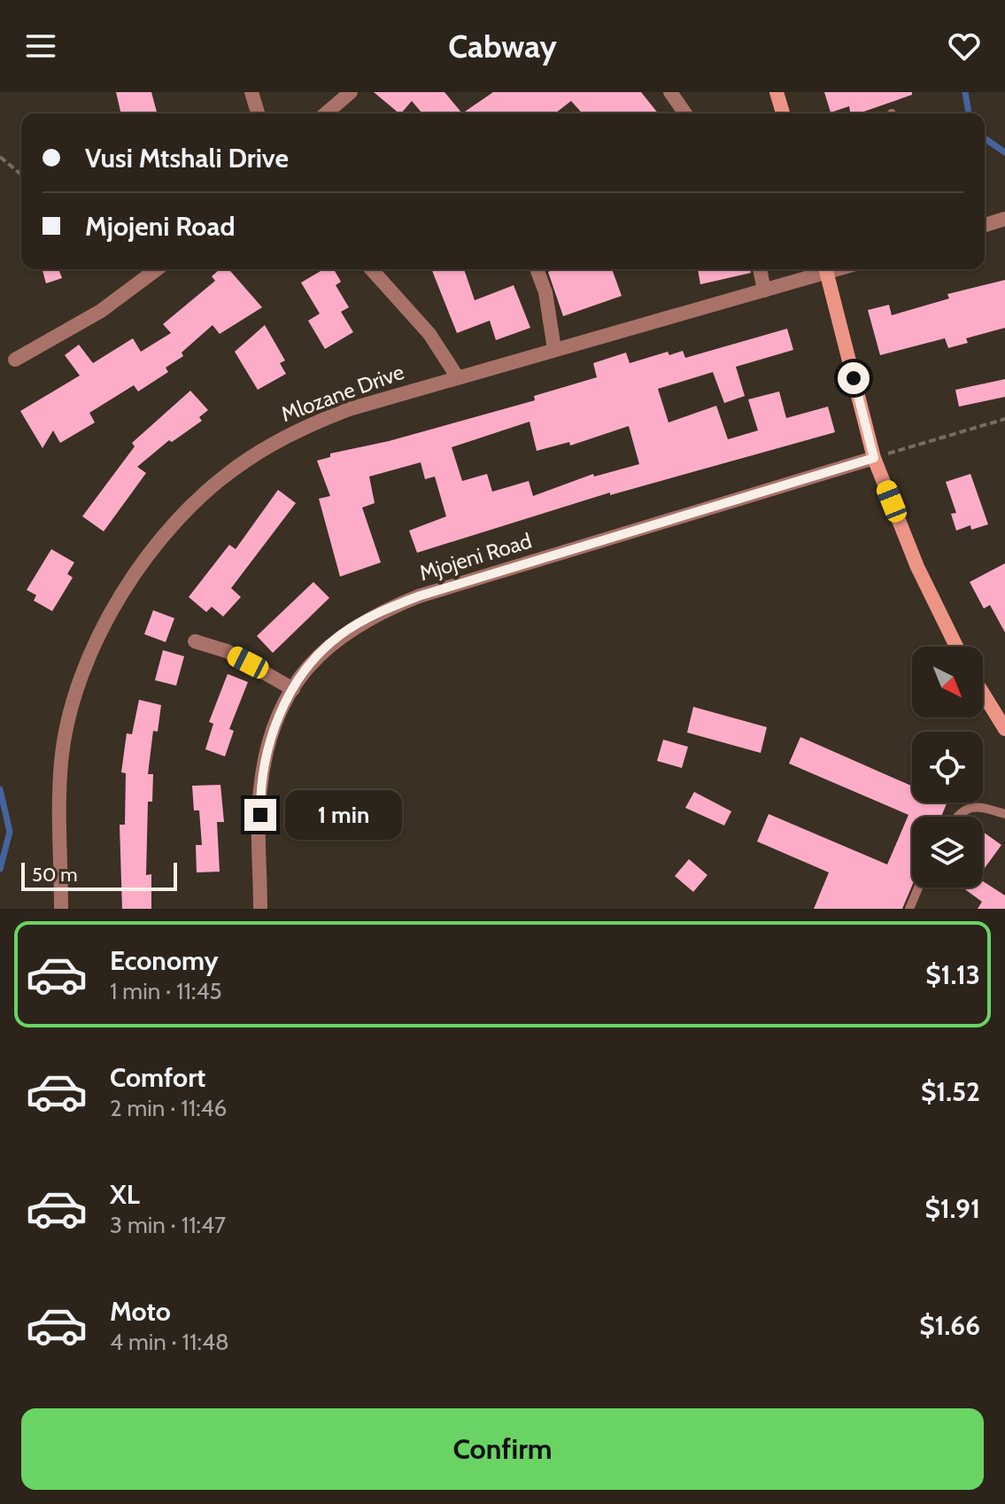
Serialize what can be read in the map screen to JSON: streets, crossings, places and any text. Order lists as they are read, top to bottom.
{
  "streets": {
    "street": ["Mlozane Drive", "Mjojeni Road"]
  },
  "scale_bar": "50 m",
  "north": "bottom right",
  "page": {
    "header": "Cabway",
    "banner": ["Vusi Mtshali Drive", "Mjojeni Road"],
    "bubble": "1 min",
    "scale": "50 m",
    "list": [
      {
        "name": "Economy",
        "note": "1 min · 11:45",
        "value": "$1.13"
      },
      {
        "name": "Comfort",
        "note": "2 min · 11:46",
        "value": "$1.52"
      },
      {
        "name": "XL",
        "note": "3 min · 11:47",
        "value": "$1.91"
      },
      {
        "name": "Moto",
        "note": "4 min · 11:48",
        "value": "$1.66"
      }
    ],
    "buttons": "Confirm"
  }
}
